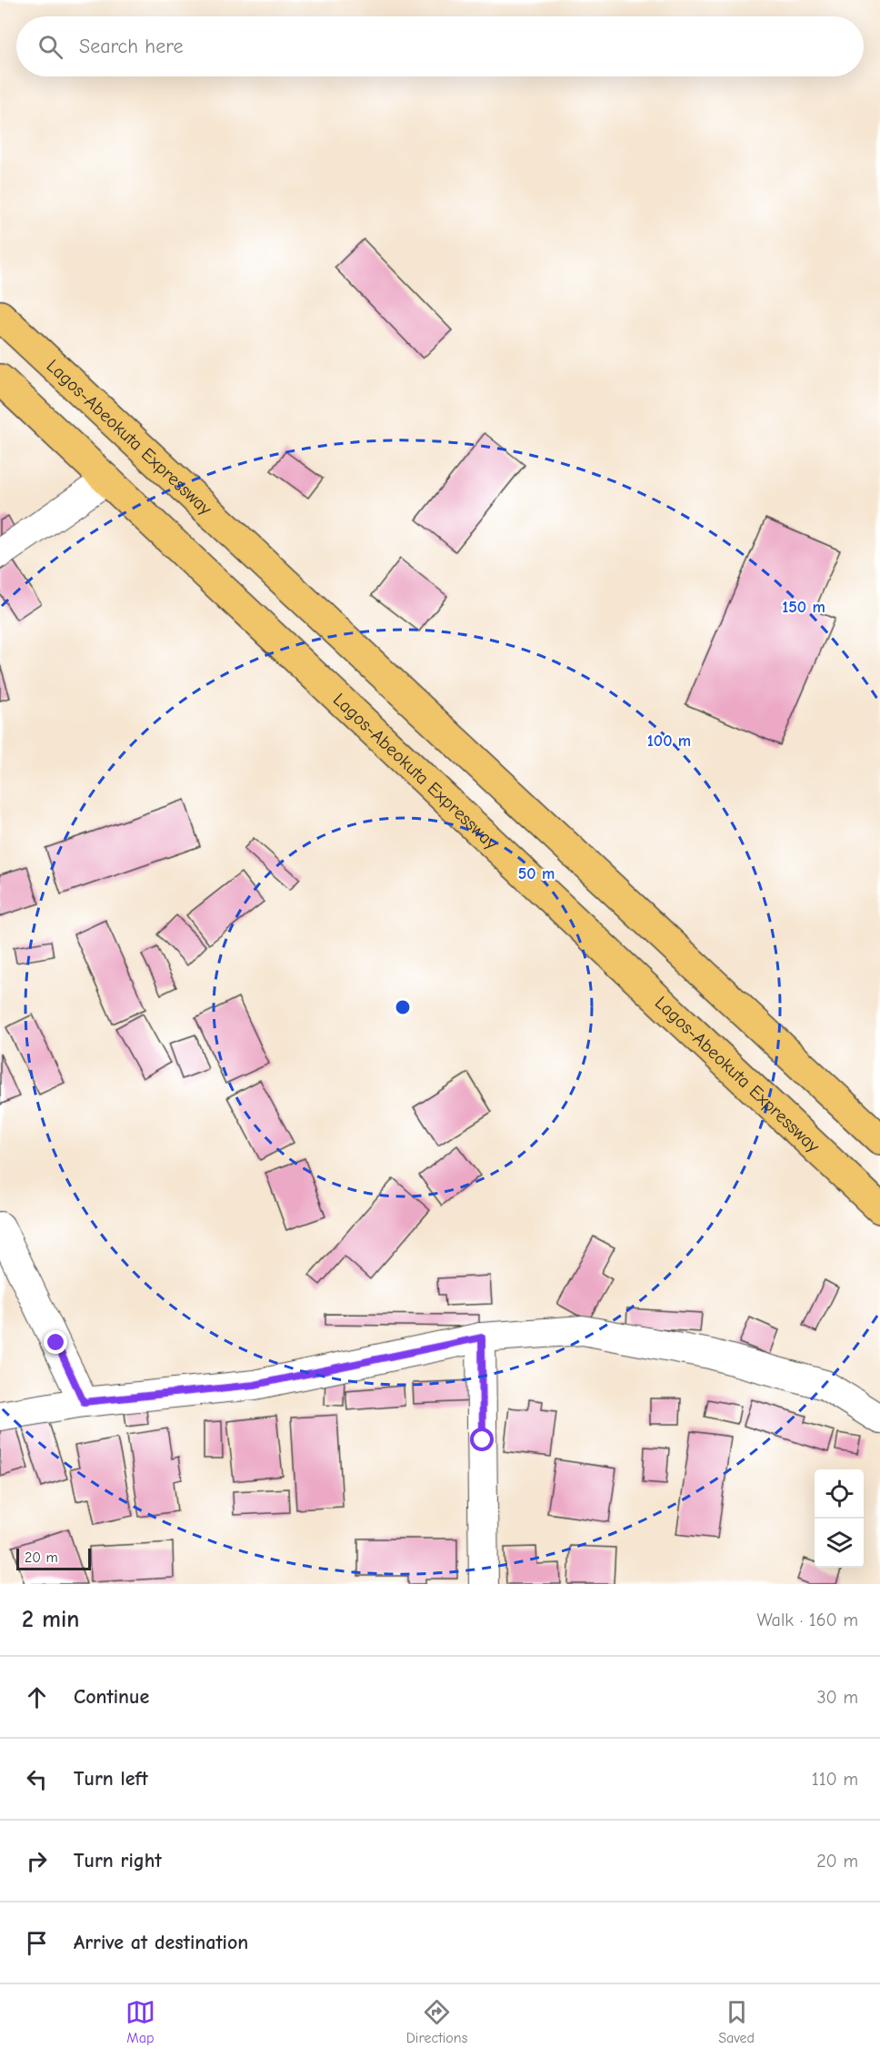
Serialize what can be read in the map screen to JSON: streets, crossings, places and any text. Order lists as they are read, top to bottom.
{
  "streets": {
    "highway": ["Lagos-Abeokuta Expressway"]
  },
  "scale_bar": "20 m",
  "page": {
    "search": "Search here",
    "scale": "20 m",
    "heading": ["2 min", "Walk · 160 m"],
    "list": [
      ["Continue", "30 m"],
      ["Turn left", "110 m"],
      ["Turn right", "20 m"],
      "Arrive at destination"
    ],
    "nav": ["Map", "Directions", "Saved"]
  },
  "rings": ["150 m", "100 m", "50 m"]
}
